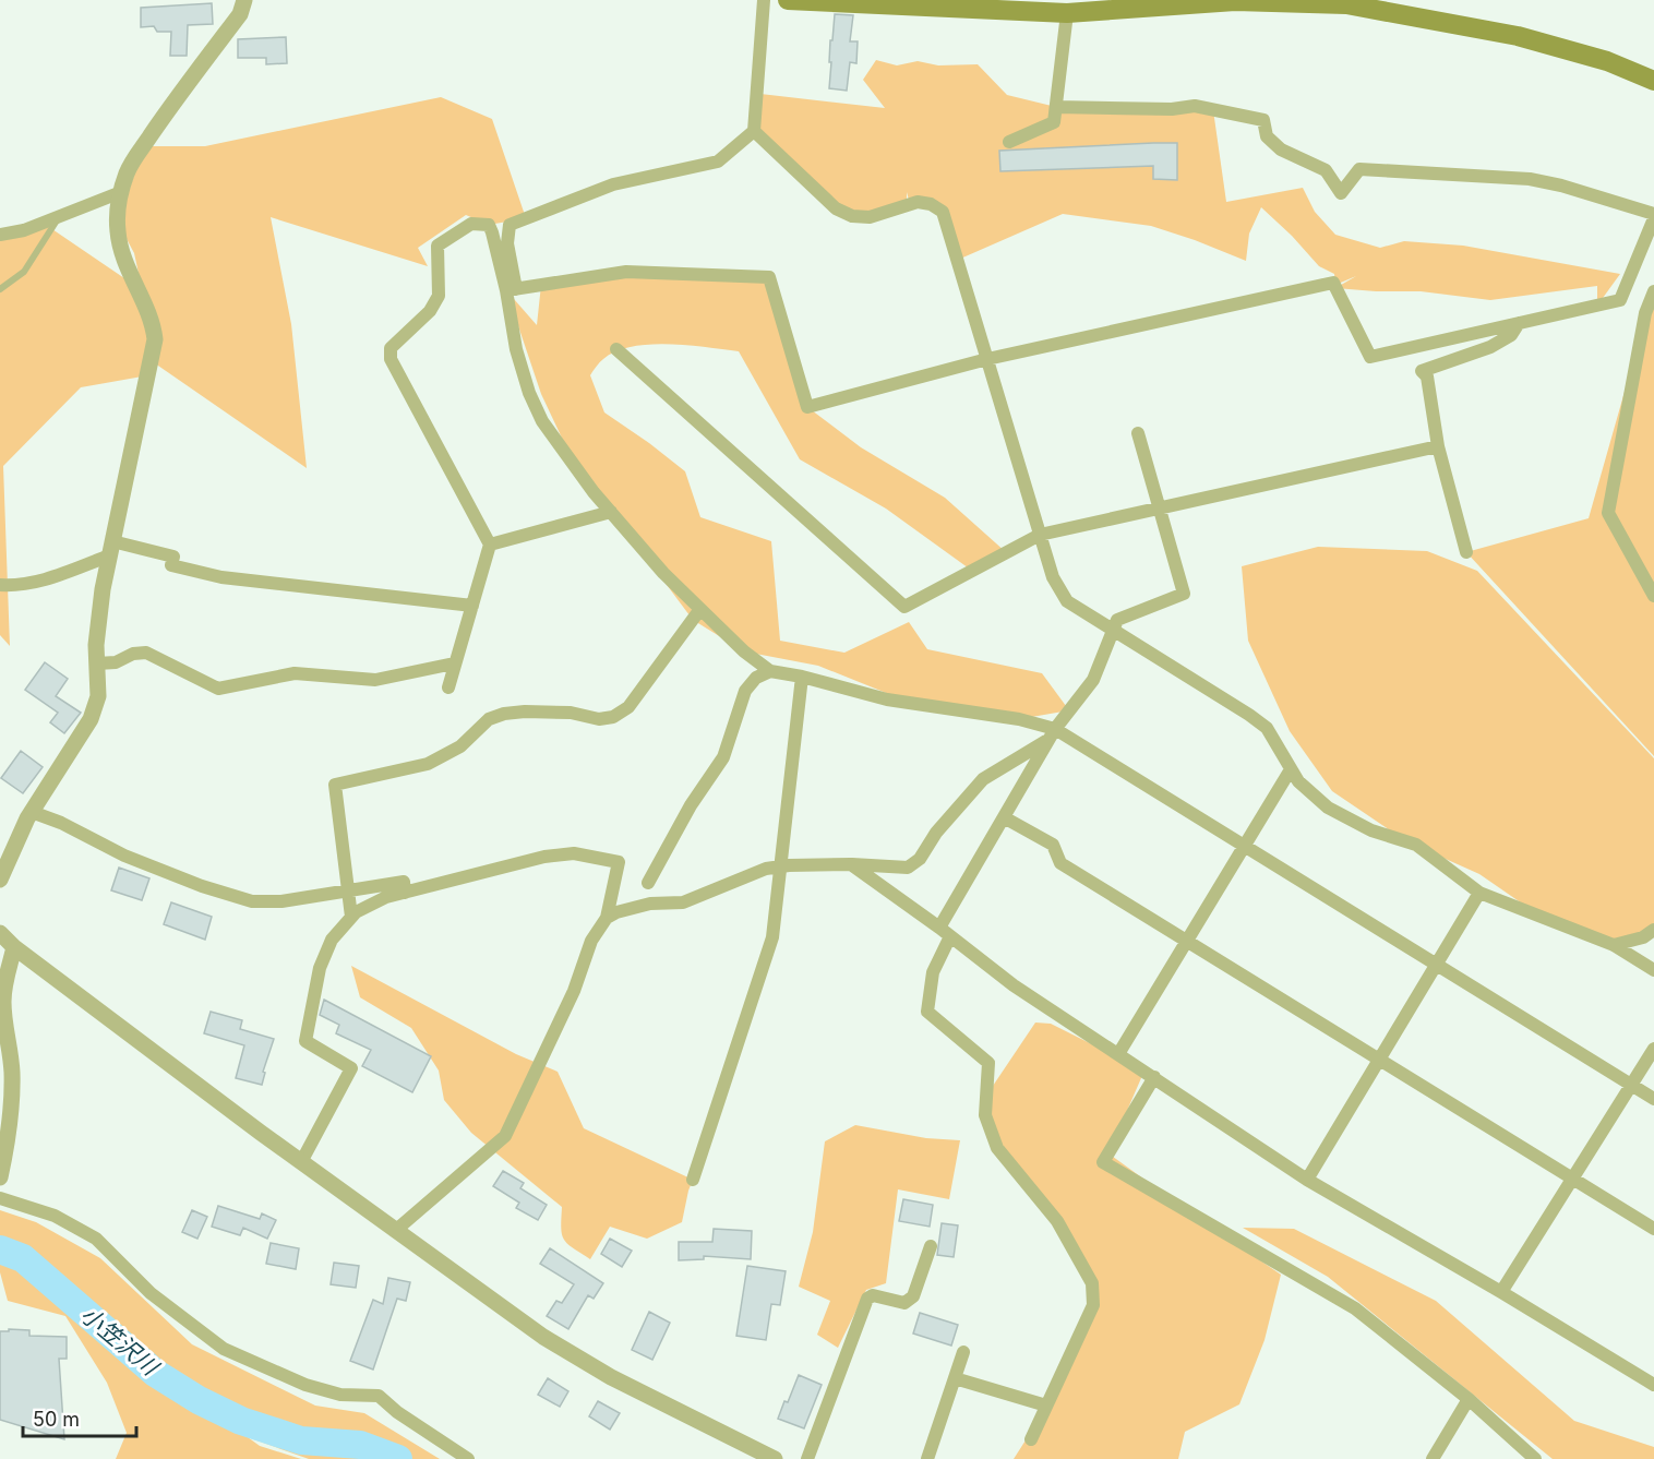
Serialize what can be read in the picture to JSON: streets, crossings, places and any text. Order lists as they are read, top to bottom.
{
  "water": ["小笠沢川"],
  "scale_bar": "50 m"
}
